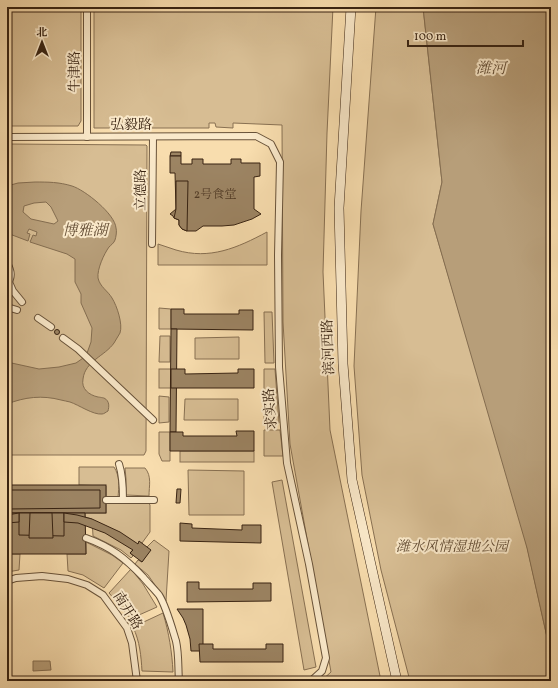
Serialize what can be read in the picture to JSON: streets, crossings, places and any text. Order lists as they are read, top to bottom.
{
  "streets": {
    "street": [
      "牛津路",
      "弘毅路",
      "立德路",
      "滨河西路",
      "求实路",
      "南开路"
    ]
  },
  "crossings": [
    ["牛津路", "弘毅路"],
    ["弘毅路", "立德路"],
    ["弘毅路", "求实路"]
  ],
  "water": ["潍河", "博雅湖"],
  "parks": ["潍水风情湿地公园"],
  "house_numbers": ["2号食堂"],
  "scale_bar": "100 m",
  "north": "top"
}
